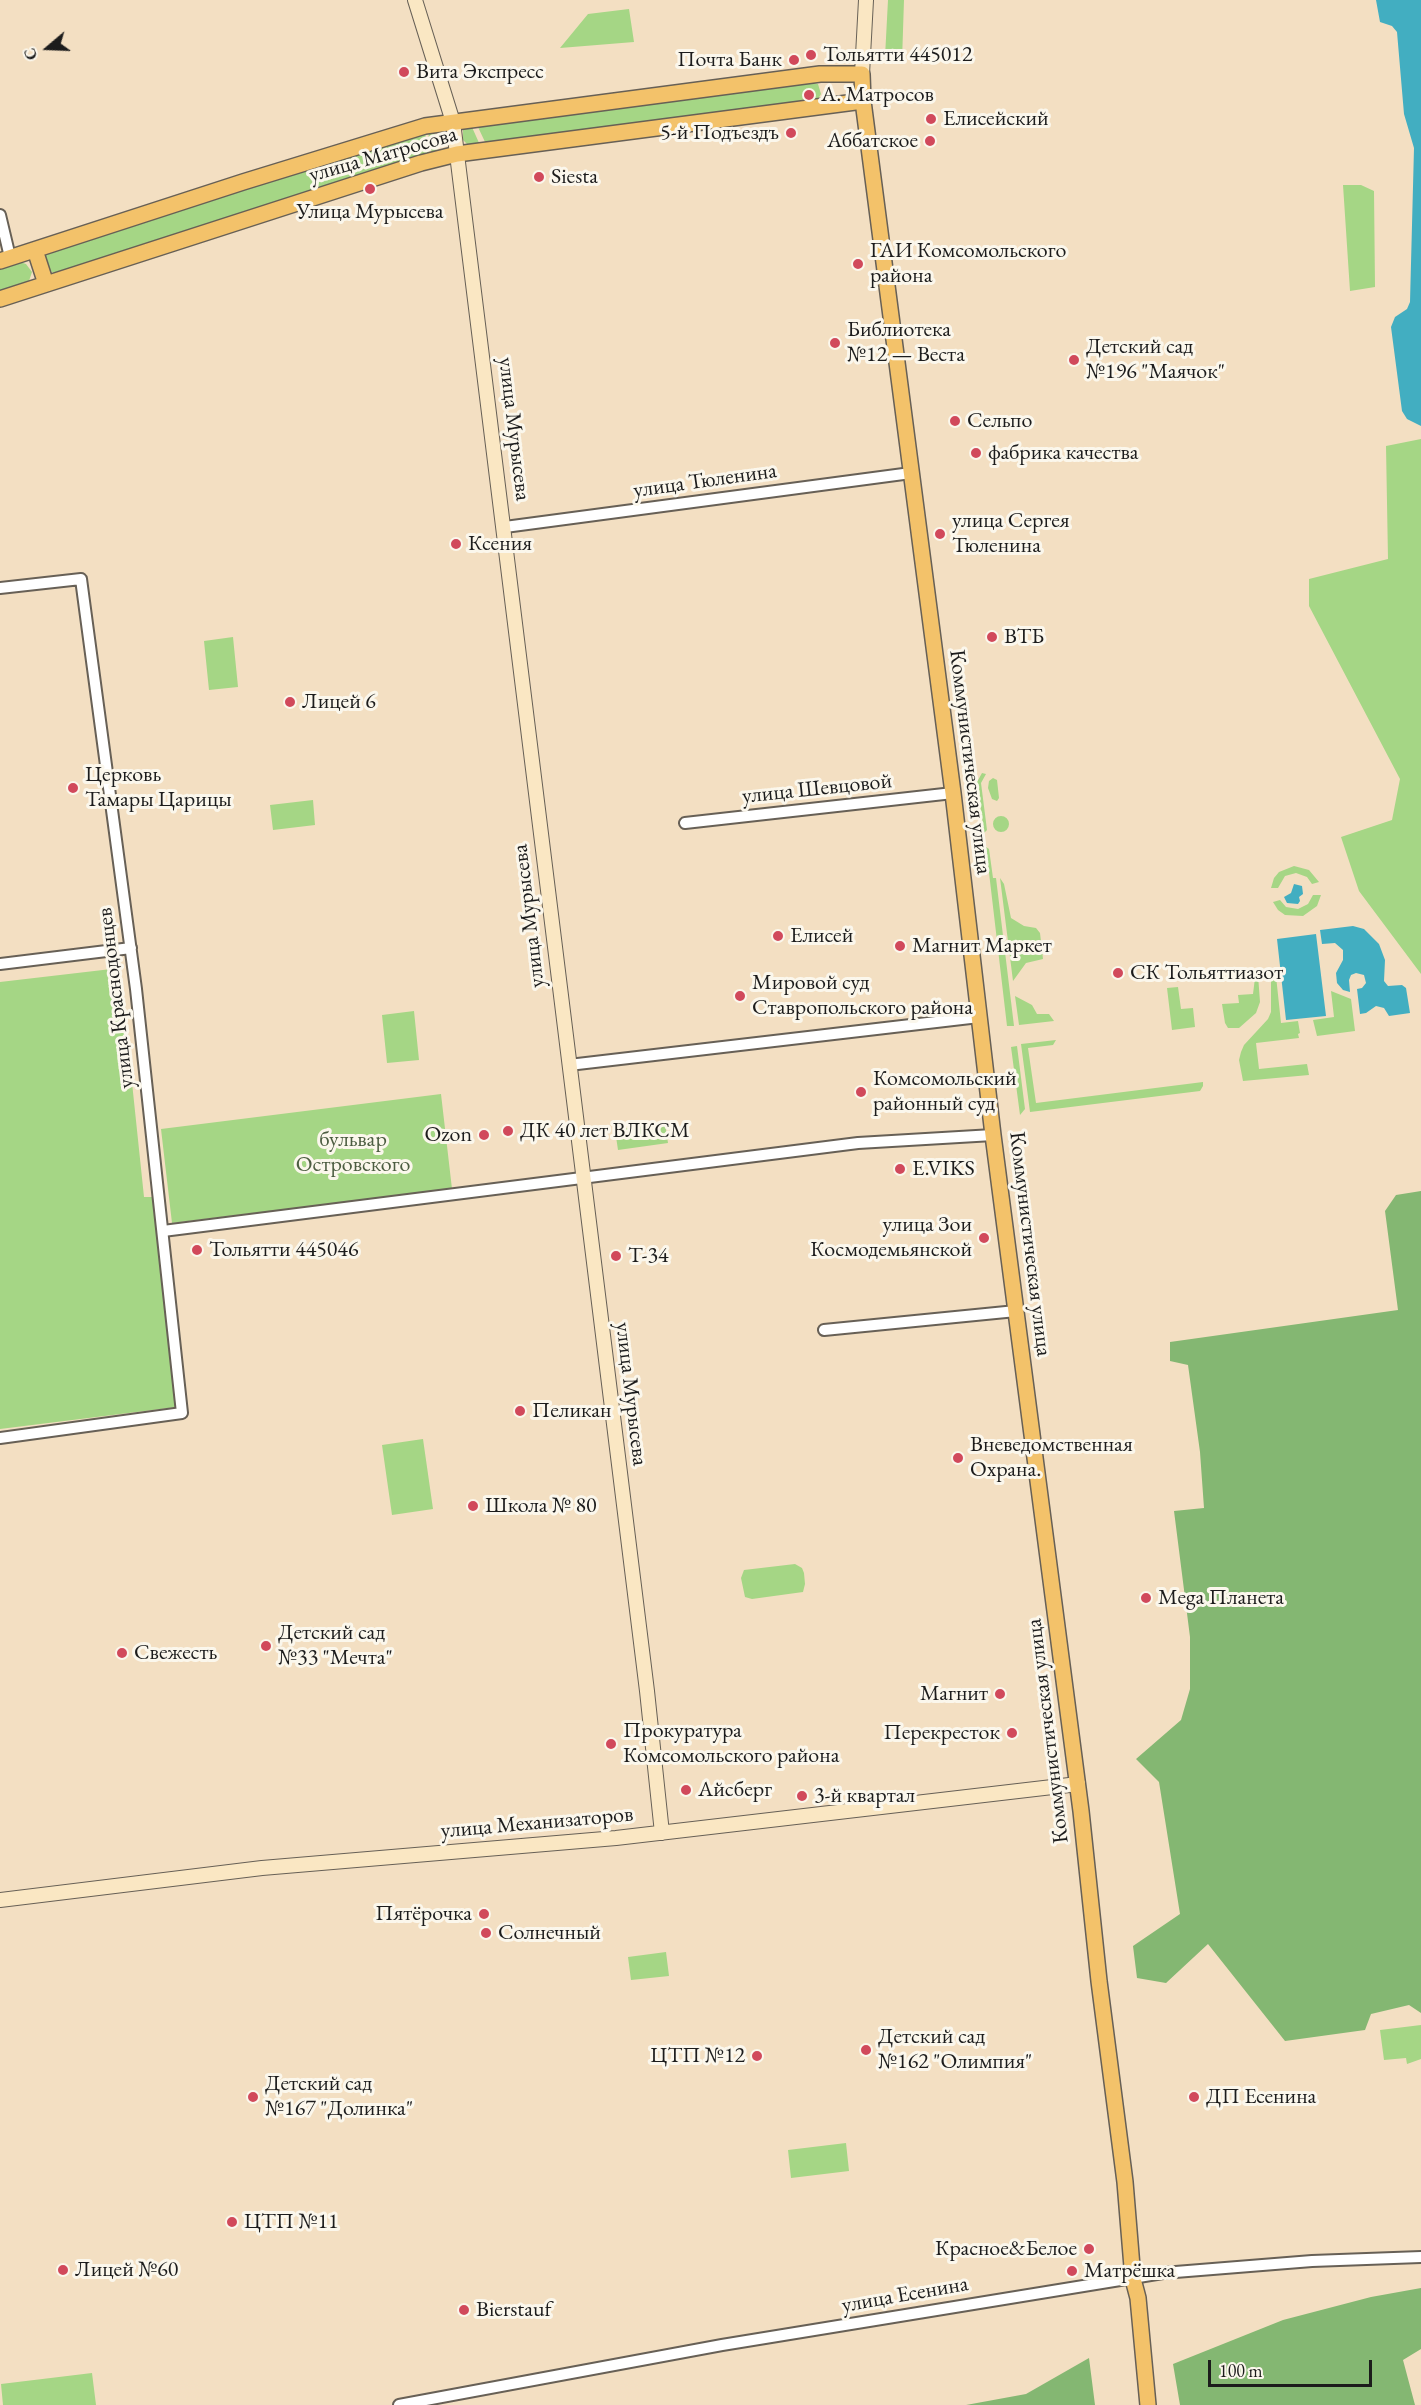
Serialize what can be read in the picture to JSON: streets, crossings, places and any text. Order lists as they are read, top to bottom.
{
  "streets": {
    "main road": ["улица Матросова", "Коммунистическая улица"],
    "street": [
      "улица Мурысева",
      "улица Тюленина",
      "улица Шевцовой",
      "улица Краснодонцев",
      "улица Механизаторов",
      "улица Есенина"
    ]
  },
  "crossings": [
    ["улица Матросова", "улица Мурысева"],
    ["улица Матросова", "Коммунистическая улица"],
    ["улица Мурысева", "улица Тюленина"],
    ["улица Мурысева", "улица Механизаторов"],
    ["улица Тюленина", "Коммунистическая улица"],
    ["Коммунистическая улица", "улица Шевцовой"],
    ["Коммунистическая улица", "улица Механизаторов"],
    ["Коммунистическая улица", "улица Есенина"]
  ],
  "parks": ["бульвар Островского"],
  "places": [
    "Тольятти 445012",
    "Почта Банк",
    "Вита Экспресс",
    "А. Матросов",
    "Елисейский",
    "5-й Подъездъ",
    "Аббатское",
    "Siesta",
    "Улица Мурысева",
    "ГАИ Комсомольского района",
    "Библиотека №12 — Веста",
    "Детский сад №196 \"Маячок\"",
    "Сельпо",
    "фабрика качества",
    "улица Сергея Тюленина",
    "Ксения",
    "ВТБ",
    "Лицей 6",
    "Церковь Тамары Царицы",
    "Елисей",
    "Магнит Маркет",
    "СК Тольяттиазот",
    "Мировой суд Ставропольского района",
    "Комсомольский районный суд",
    "ДК 40 лет ВЛКСМ",
    "Ozon",
    "E.VIKS",
    "улица Зои Космодемьянской",
    "Тольятти 445046",
    "Т-34",
    "Пеликан",
    "Вневедомственная Охрана.",
    "Школа № 80",
    "Mega Планета",
    "Детский сад №33 \"Мечта\"",
    "Свежесть",
    "Магнит",
    "Перекресток",
    "Прокуратура Комсомольского района",
    "Айсберг",
    "3-й квартал",
    "Пятёрочка",
    "Солнечный",
    "Детский сад №162 \"Олимпия\"",
    "ЦТП №12",
    "Детский сад №167 \"Долинка\"",
    "ДП Есенина",
    "ЦТП №11",
    "Красное&Белое",
    "Лицей №60",
    "Матрёшка",
    "Bierstauf"
  ],
  "scale_bar": "100 m",
  "north": "left"
}
